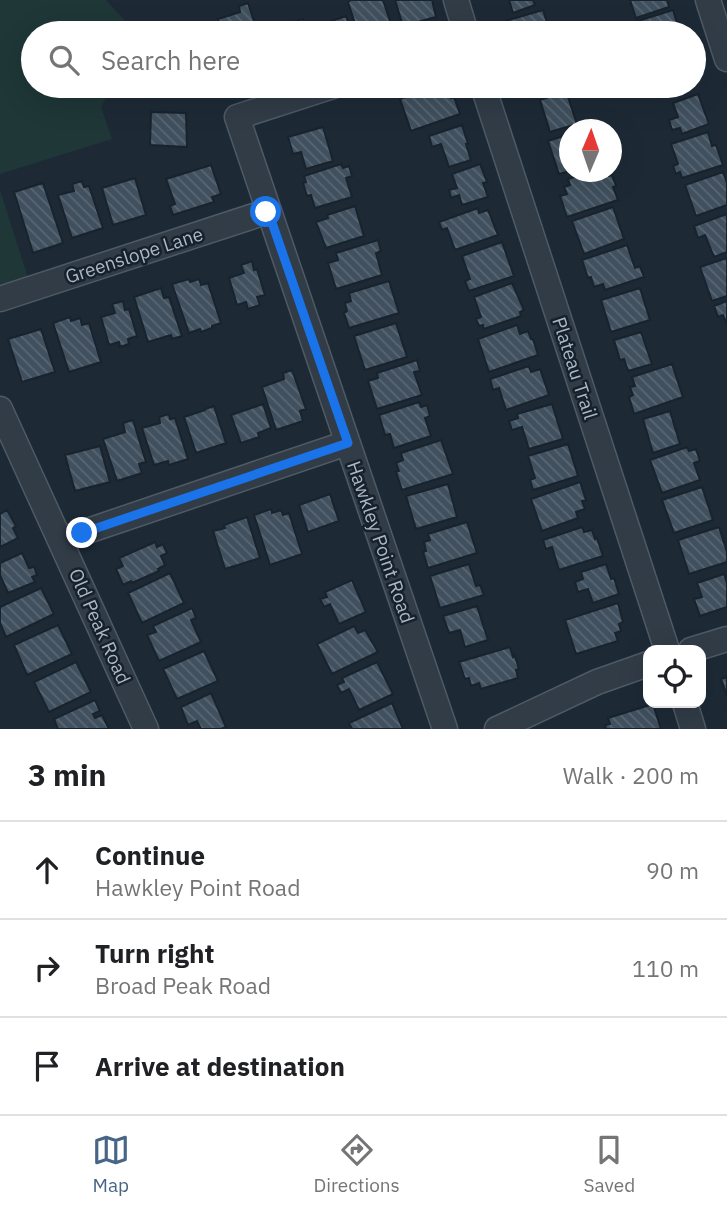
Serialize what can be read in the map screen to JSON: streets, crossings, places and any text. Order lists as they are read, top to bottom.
{
  "streets": {
    "street": [
      "Greenslope Lane",
      "Plateau Trail",
      "Hawkley Point Road",
      "Old Peak Road"
    ]
  },
  "crossings": [
    ["Greenslope Lane", "Hawkley Point Road"]
  ],
  "north": "top",
  "page": {
    "search": "Search here",
    "heading": ["3 min", "Walk · 200 m"],
    "list": [
      ["Continue", "Hawkley Point Road", "90 m"],
      ["Turn right", "Broad Peak Road", "110 m"],
      "Arrive at destination"
    ],
    "nav": ["Map", "Directions", "Saved"]
  }
}
